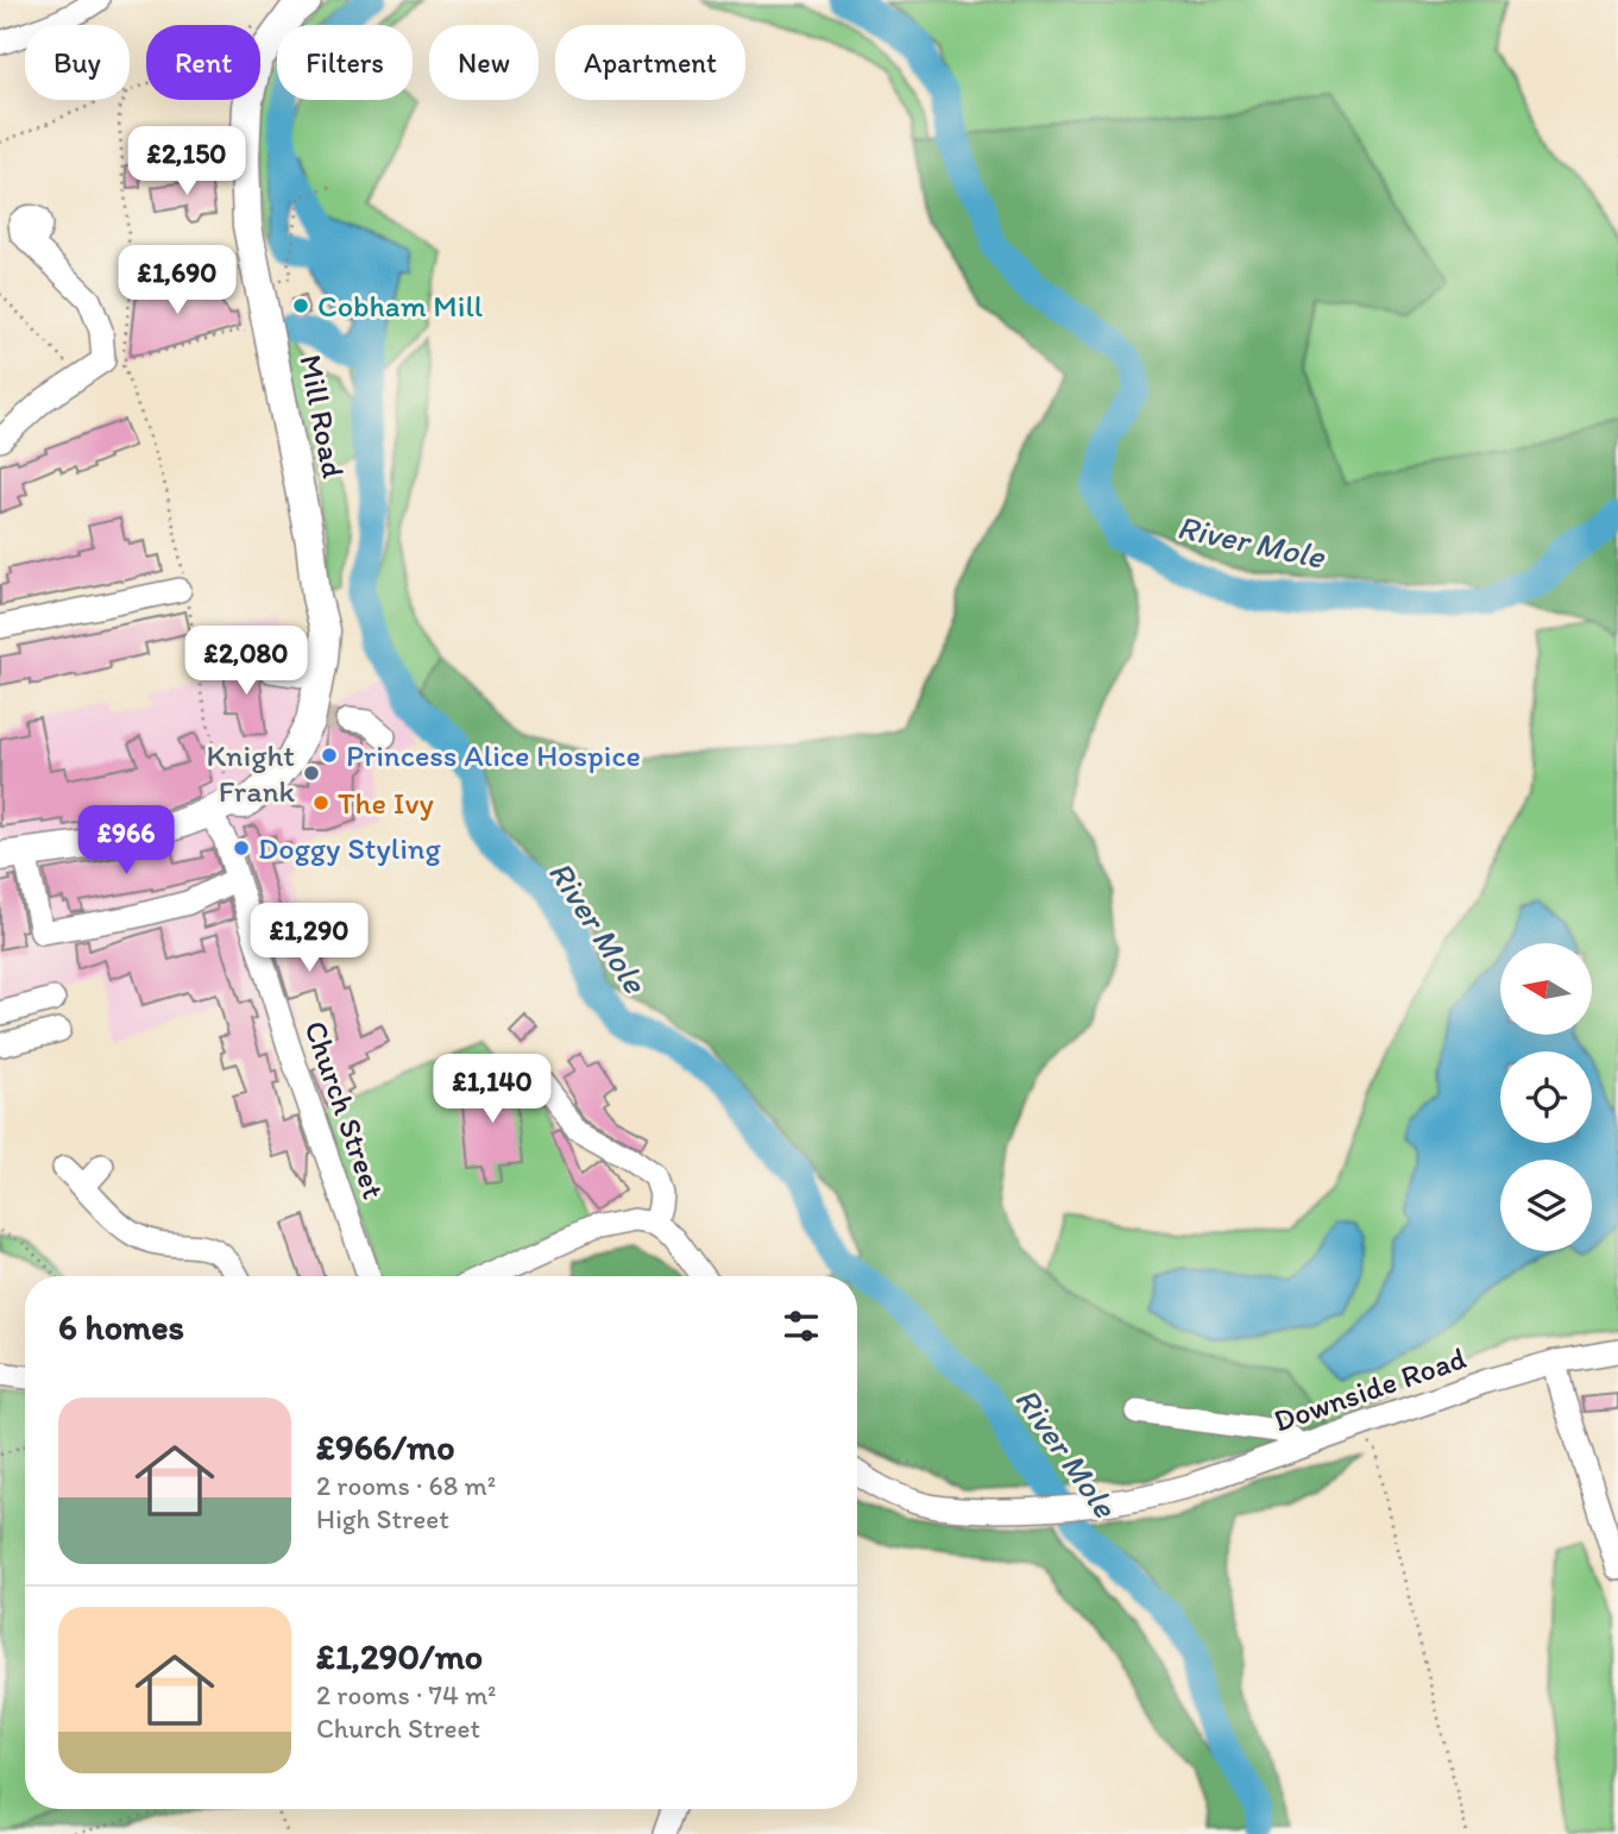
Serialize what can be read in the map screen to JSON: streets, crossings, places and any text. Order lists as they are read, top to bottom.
{
  "streets": {
    "main road": ["Mill Road"],
    "street": ["Church Street", "Downside Road"]
  },
  "water": ["River Mole"],
  "places": [
    "Cobham Mill",
    "Princess Alice Hospice",
    "Knight Frank",
    "The Ivy",
    "Doggy Styling"
  ],
  "north": "left",
  "page": {
    "chip": [
      "Buy",
      "Rent",
      "Filters",
      "New",
      "Apartment"
    ],
    "price": [
      "£2,150",
      "£1,690",
      "£2,080",
      "£966",
      "£1,290",
      "£1,140"
    ],
    "heading": "6 homes",
    "list": [
      {
        "name": "£966/mo",
        "note": "2 rooms · 68 m² · High Street"
      },
      {
        "name": "£1,290/mo",
        "note": "2 rooms · 74 m² · Church Street"
      }
    ]
  }
}
